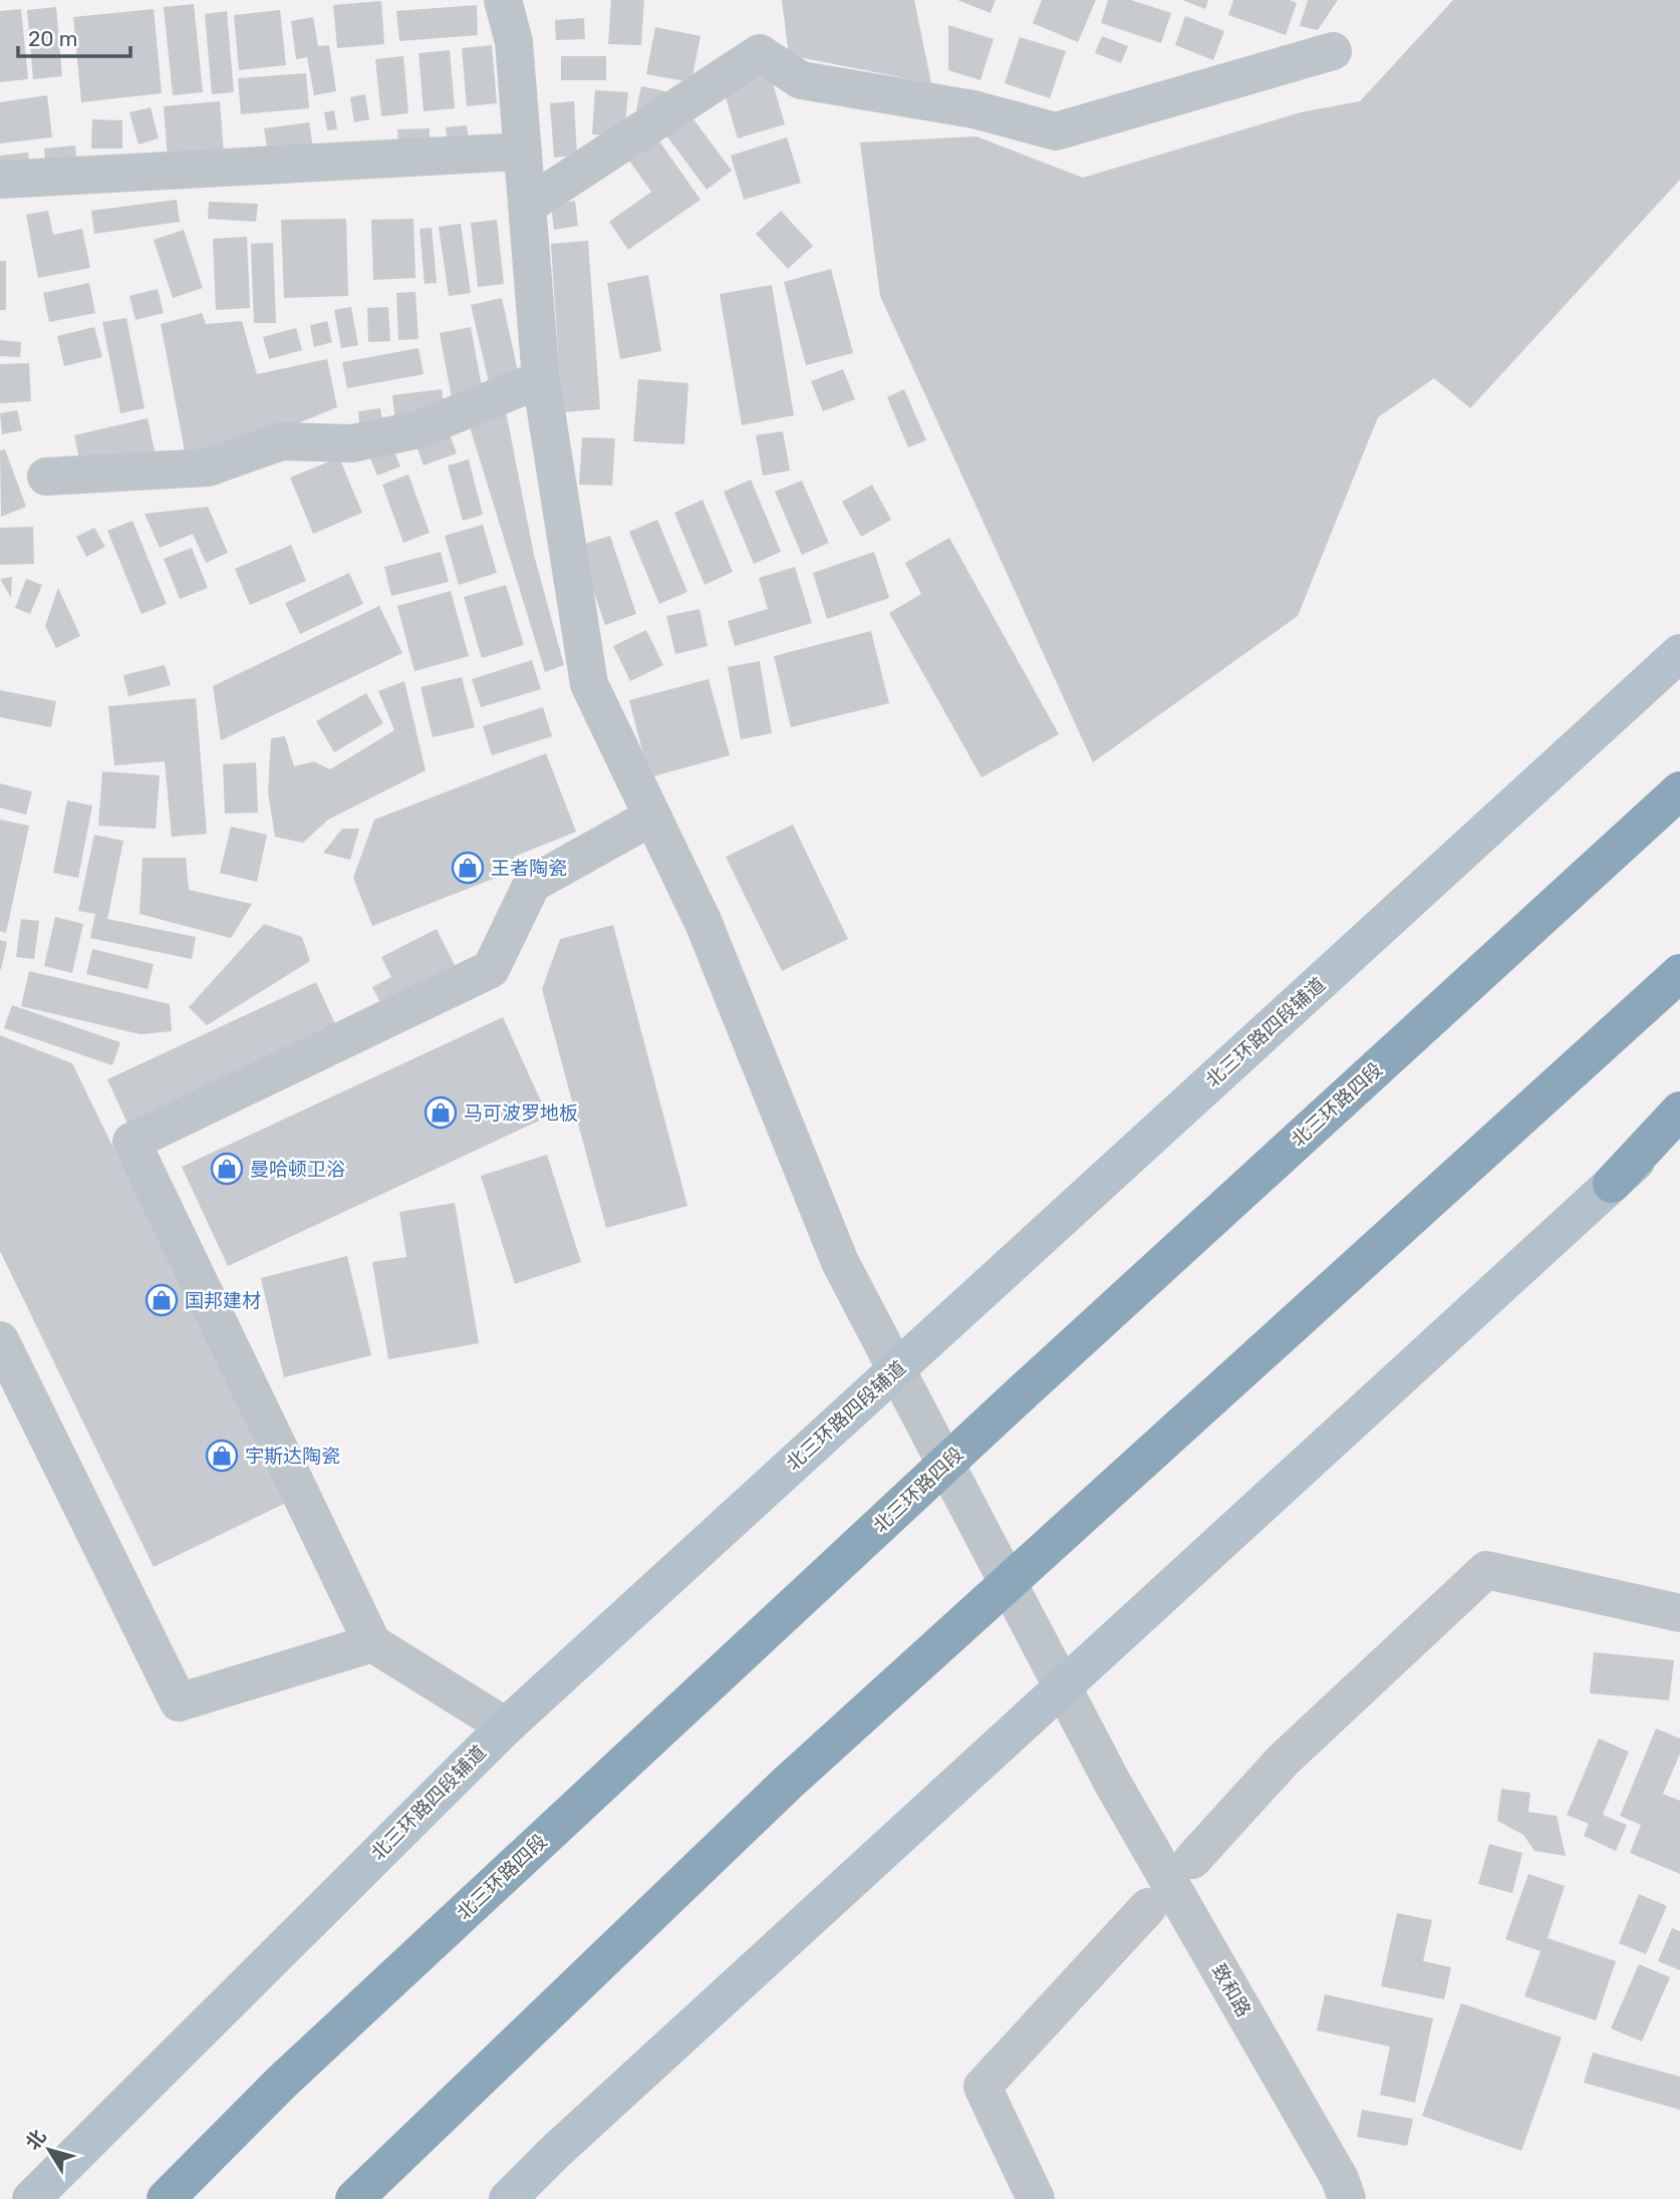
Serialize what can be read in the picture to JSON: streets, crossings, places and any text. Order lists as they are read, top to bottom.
{
  "streets": {
    "highway": ["北三环路四段"],
    "main road": ["北三环路四段辅道"],
    "street": ["致和路"]
  },
  "places": {
    "shop": [
      "王者陶瓷",
      "马可波罗地板",
      "曼哈顿卫浴",
      "国邦建材",
      "宇斯达陶瓷"
    ]
  },
  "scale_bar": "20 m",
  "north": "top left"
}
